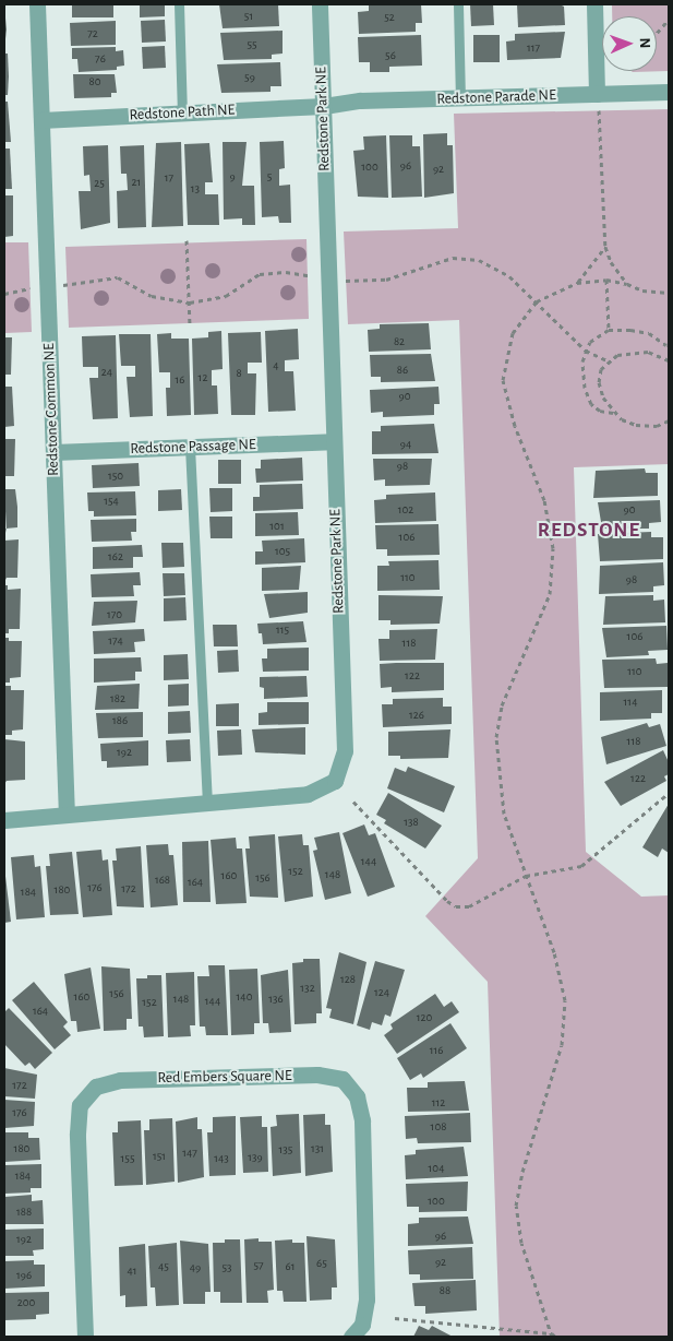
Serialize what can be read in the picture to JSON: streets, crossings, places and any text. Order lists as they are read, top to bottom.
{
  "streets": {
    "street": [
      "Redstone Parade NE",
      "Redstone Path NE",
      "Redstone Park NE",
      "Redstone Common NE",
      "Redstone Passage NE",
      "Red Embers Square NE"
    ]
  },
  "crossings": [
    ["Redstone Parade NE", "Redstone Path NE"],
    ["Redstone Parade NE", "Redstone Park NE"],
    ["Redstone Path NE", "Redstone Park NE"],
    ["Redstone Path NE", "Redstone Common NE"],
    ["Redstone Park NE", "Redstone Common NE"],
    ["Redstone Park NE", "Redstone Passage NE"],
    ["Redstone Common NE", "Redstone Passage NE"]
  ],
  "districts": ["REDSTONE"],
  "house_numbers": [
    "51",
    "52",
    "72",
    "55",
    "117",
    "56",
    "76",
    "59",
    "80",
    "96",
    "100",
    "92",
    "9",
    "5",
    "17",
    "21",
    "25",
    "13",
    "82",
    "4",
    "86",
    "24",
    "8",
    "12",
    "16",
    "90",
    "94",
    "98",
    "150",
    "154",
    "102",
    "90",
    "101",
    "106",
    "105",
    "162",
    "110",
    "98",
    "170",
    "115",
    "106",
    "174",
    "118",
    "110",
    "122",
    "182",
    "114",
    "126",
    "186",
    "118",
    "192",
    "122",
    "138",
    "144",
    "152",
    "148",
    "160",
    "156",
    "168",
    "164",
    "176",
    "172",
    "180",
    "184",
    "128",
    "132",
    "124",
    "156",
    "160",
    "140",
    "148",
    "136",
    "144",
    "152",
    "164",
    "120",
    "116",
    "172",
    "112",
    "176",
    "108",
    "180",
    "131",
    "135",
    "147",
    "151",
    "139",
    "155",
    "143",
    "104",
    "184",
    "100",
    "188",
    "96",
    "192",
    "92",
    "65",
    "57",
    "45",
    "61",
    "49",
    "53",
    "41",
    "196",
    "88",
    "200"
  ],
  "north": "right"
}
